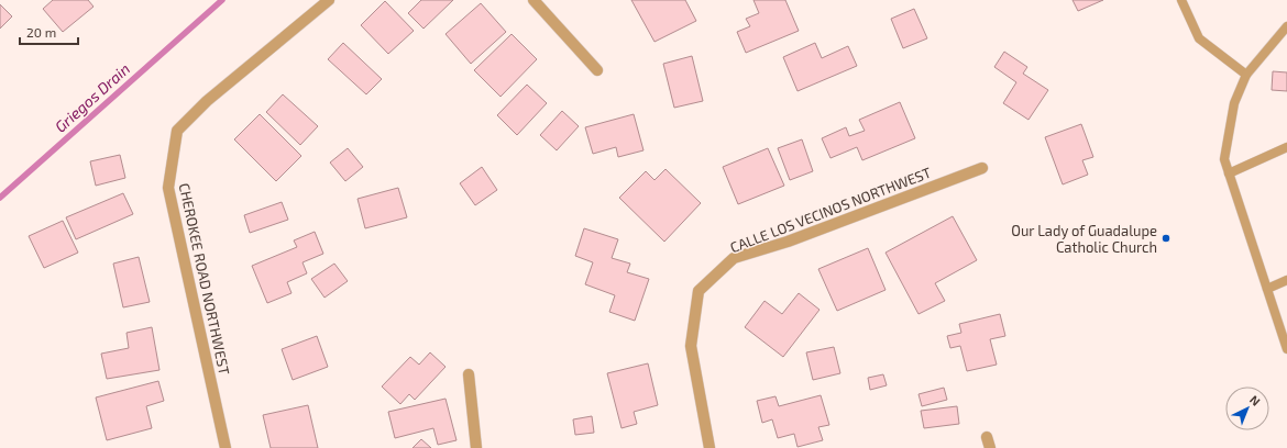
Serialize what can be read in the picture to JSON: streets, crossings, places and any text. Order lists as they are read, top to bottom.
{
  "streets": {
    "street": ["CALLE LOS VECINOS NORTHWEST", "CHEROKEE ROAD NORTHWEST"]
  },
  "water": ["Griegos Drain"],
  "places": ["Our Lady of Guadalupe Catholic Church"],
  "scale_bar": "20 m",
  "north": "top right"
}
